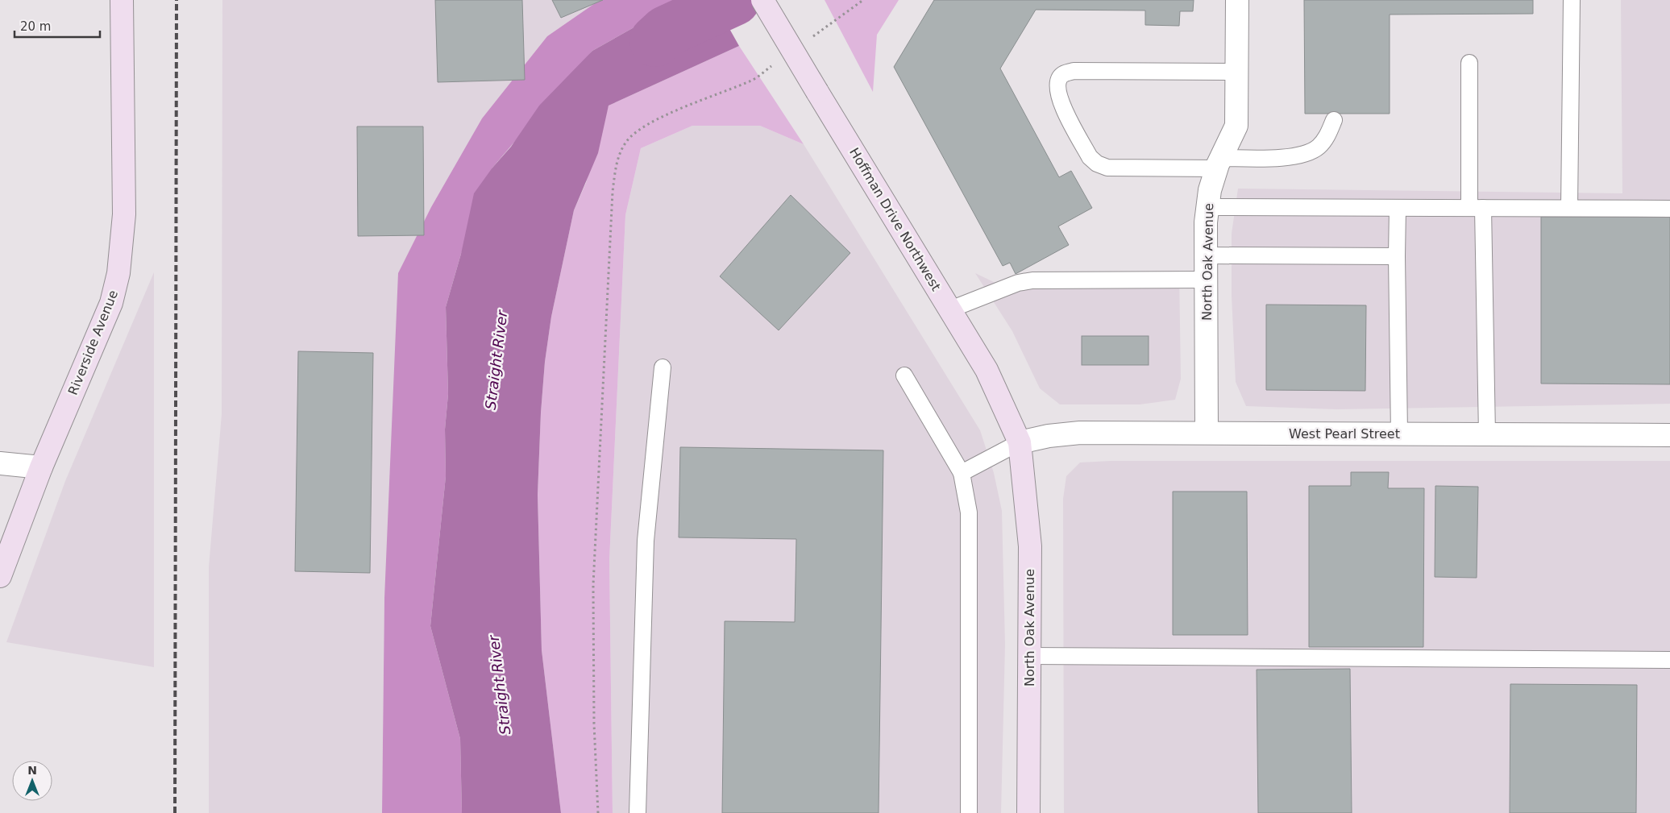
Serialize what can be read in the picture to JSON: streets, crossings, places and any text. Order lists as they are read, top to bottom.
{
  "streets": {
    "main road": ["Hoffman Drive Northwest", "North Oak Avenue", "Riverside Avenue"],
    "street": ["West Pearl Street"]
  },
  "crossings": [
    ["Hoffman Drive Northwest", "North Oak Avenue"],
    ["Hoffman Drive Northwest", "West Pearl Street"],
    ["North Oak Avenue", "West Pearl Street"]
  ],
  "water": ["Straight River"],
  "scale_bar": "20 m",
  "north": "top"
}
